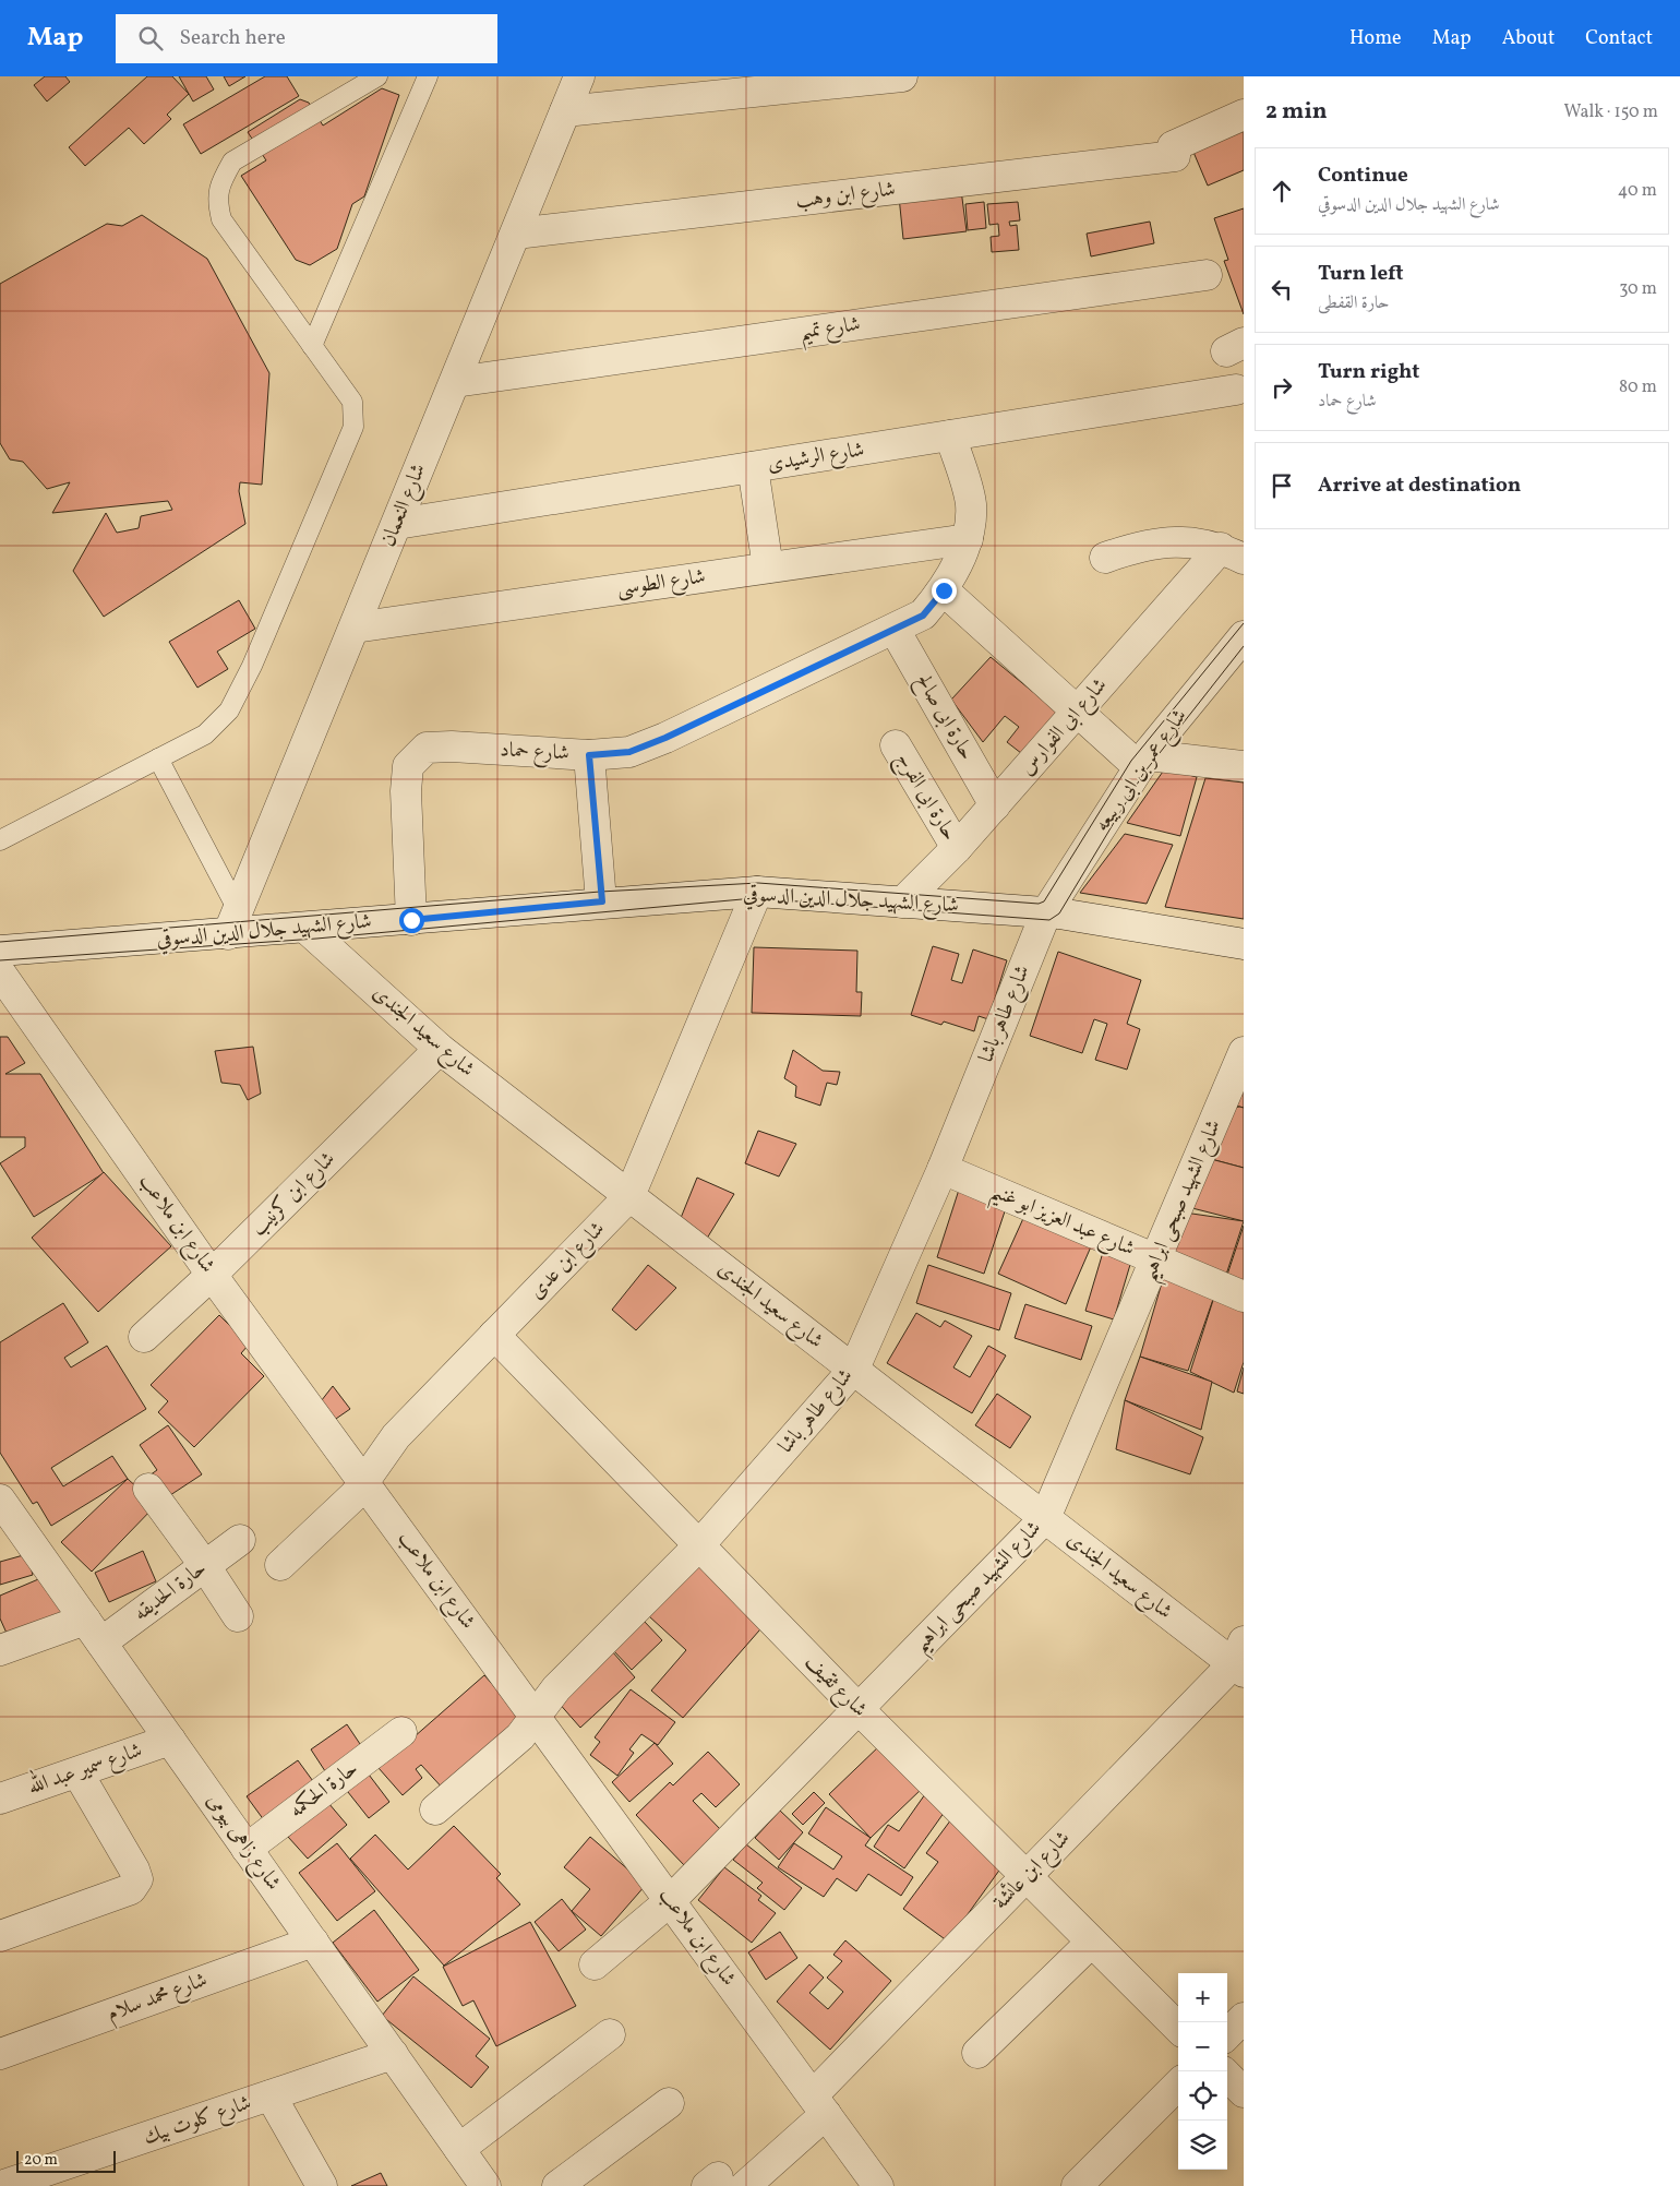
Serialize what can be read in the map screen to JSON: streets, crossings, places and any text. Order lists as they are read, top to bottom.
{
  "streets": {
    "street": [
      "شارع ابن وهب",
      "شارع تميم",
      "شارع الرشيدى",
      "شارع النعمان",
      "شارع الطوسى",
      "حارة ابى صالح",
      "شارع ابى الفوارس",
      "شارع حماد",
      "شارع عمر بن ابى ربيعه",
      "حارة ابى الفرج",
      "شارع الشهيد جلال الدين الدسوقي",
      "شارع طاهر باشا",
      "شارع سعيد الجندى",
      "شارع ابن كرنيب",
      "شارع الشهيد صبحى ابراهيم",
      "شارع عبد العزيز ابو غنيم",
      "شارع ابن ملاعب",
      "شارع ابن عدى",
      "حارة الحديقه",
      "شارع ثقيف",
      "شارع سمير عبد الله",
      "حارة الحكمه",
      "شارع زاهى بيومى",
      "شارع ابن عائشة",
      "شارع محمد سلام",
      "شارع كلوت بيك"
    ]
  },
  "crossings": [
    ["شارع ابن وهب", "شارع النعمان"],
    ["شارع تميم", "شارع النعمان"],
    ["شارع الرشيدى", "شارع النعمان"],
    ["شارع الرشيدى", "شارع حماد"],
    ["شارع النعمان", "شارع الطوسى"],
    ["شارع النعمان", "شارع الشهيد جلال الدين الدسوقي"],
    ["شارع الطوسى", "شارع حماد"],
    ["حارة ابى صالح", "شارع ابى الفوارس"],
    ["حارة ابى صالح", "شارع حماد"],
    ["شارع ابى الفوارس", "حارة ابى الفرج"],
    ["شارع ابى الفوارس", "شارع الشهيد جلال الدين الدسوقي"],
    ["شارع حماد", "شارع الشهيد جلال الدين الدسوقي"],
    ["شارع عمر بن ابى ربيعه", "شارع الشهيد جلال الدين الدسوقي"],
    ["شارع عمر بن ابى ربيعه", "شارع طاهر باشا"],
    ["شارع الشهيد جلال الدين الدسوقي", "شارع طاهر باشا"],
    ["شارع الشهيد جلال الدين الدسوقي", "شارع سعيد الجندى"],
    ["شارع الشهيد جلال الدين الدسوقي", "شارع ابن عدى"],
    ["شارع طاهر باشا", "شارع سعيد الجندى"],
    ["شارع طاهر باشا", "شارع عبد العزيز ابو غنيم"],
    ["شارع طاهر باشا", "شارع ابن ملاعب"],
    ["شارع طاهر باشا", "شارع ثقيف"],
    ["شارع سعيد الجندى", "شارع ابن كرنيب"],
    ["شارع سعيد الجندى", "شارع الشهيد صبحى ابراهيم"],
    ["شارع سعيد الجندى", "شارع ابن عدى"],
    ["شارع سعيد الجندى", "شارع ابن عائشة"],
    ["شارع ابن كرنيب", "شارع ابن ملاعب"],
    ["شارع الشهيد صبحى ابراهيم", "شارع عبد العزيز ابو غنيم"],
    ["شارع الشهيد صبحى ابراهيم", "شارع ابن ملاعب"],
    ["شارع الشهيد صبحى ابراهيم", "شارع ثقيف"],
    ["شارع ابن ملاعب", "شارع ابن عدى"],
    ["شارع ابن ملاعب", "شارع ابن عائشة"],
    ["شارع ابن عدى", "شارع ثقيف"],
    ["حارة الحديقه", "شارع زاهى بيومى"],
    ["شارع ثقيف", "شارع ابن عائشة"],
    ["شارع سمير عبد الله", "شارع زاهى بيومى"],
    ["حارة الحكمه", "شارع زاهى بيومى"],
    ["شارع زاهى بيومى", "شارع محمد سلام"],
    ["شارع زاهى بيومى", "شارع كلوت بيك"]
  ],
  "scale_bar": "20 m",
  "page": {
    "header": "Map",
    "search": "Search here",
    "nav": [
      "Home",
      "Map",
      "About",
      "Contact"
    ],
    "heading": ["2 min", "Walk · 150 m"],
    "list": [
      ["Continue", "شارع الشهيد جلال الدين الدسوقي", "40 m"],
      ["Turn left", "حارة القفطى", "30 m"],
      ["Turn right", "شارع حماد", "80 m"],
      "Arrive at destination"
    ],
    "map_buttons": ["+", "−"],
    "scale": "20 m"
  }
}
